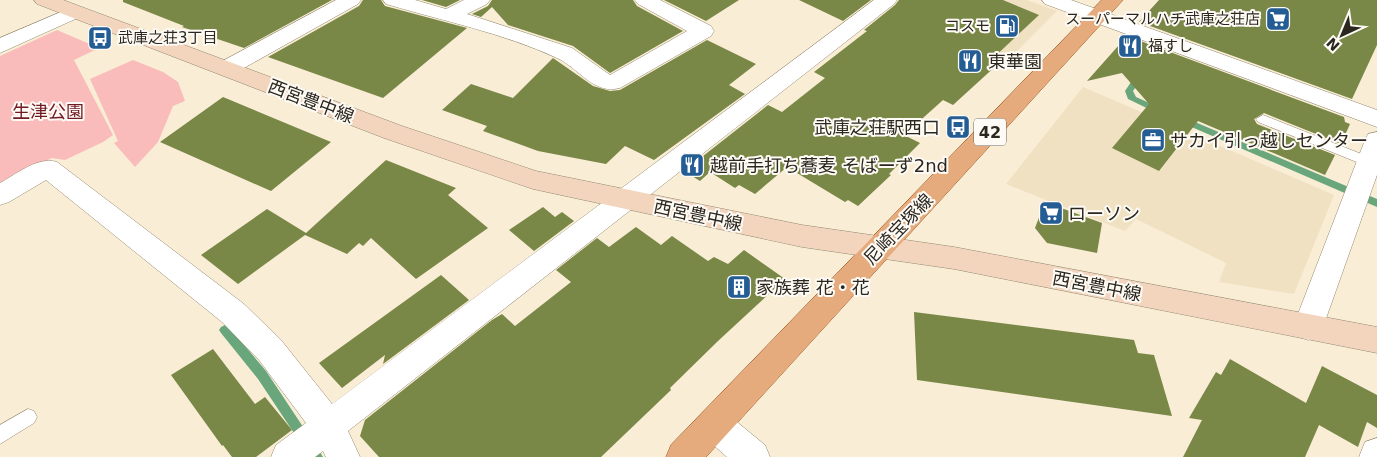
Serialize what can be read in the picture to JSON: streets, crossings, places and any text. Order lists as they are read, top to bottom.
{
  "streets": {
    "main road": ["西宮豊中線", "42", "尼崎宝塚線"]
  },
  "crossings": [
    ["西宮豊中線", "尼崎宝塚線"]
  ],
  "parks": ["生津公園"],
  "places": {
    "supermarket": ["スーパーマルハチ武庫之荘店", "ローソン"],
    "fuel station": ["コスモ"],
    "bus stop": ["武庫之荘3丁目", "武庫之荘駅西口"],
    "restaurant": ["福すし", "東華園", "越前手打ち蕎麦 そばーず2nd"],
    "office": ["サカイ引っ越しセンター"],
    "building": ["家族葬 花・花"]
  },
  "north": "bottom left"
}
